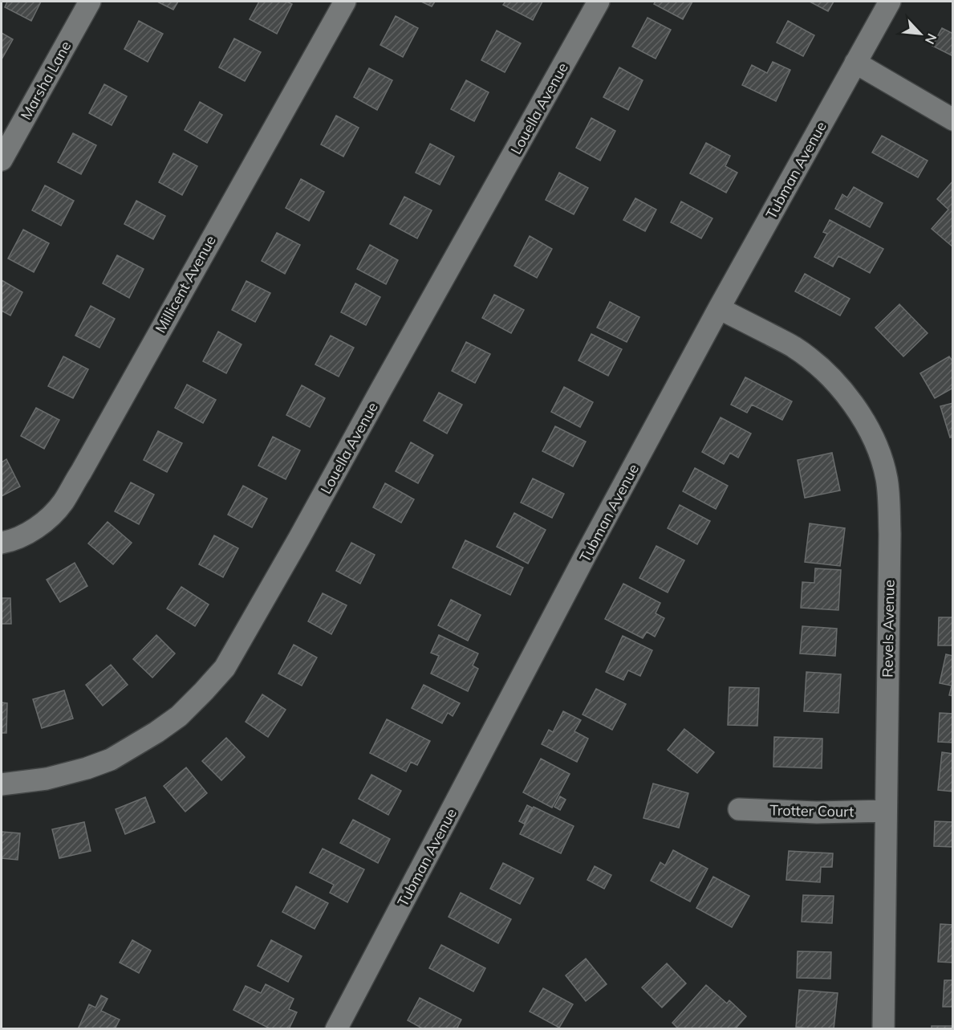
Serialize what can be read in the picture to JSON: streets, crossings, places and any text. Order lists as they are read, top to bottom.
{
  "streets": {
    "street": [
      "Marsha Lane",
      "Louella Avenue",
      "Tubman Avenue",
      "Millicent Avenue",
      "Revels Avenue",
      "Trotter Court"
    ]
  },
  "crossings": [
    ["Tubman Avenue", "Revels Avenue"],
    ["Revels Avenue", "Trotter Court"]
  ],
  "north": "bottom right"
}
